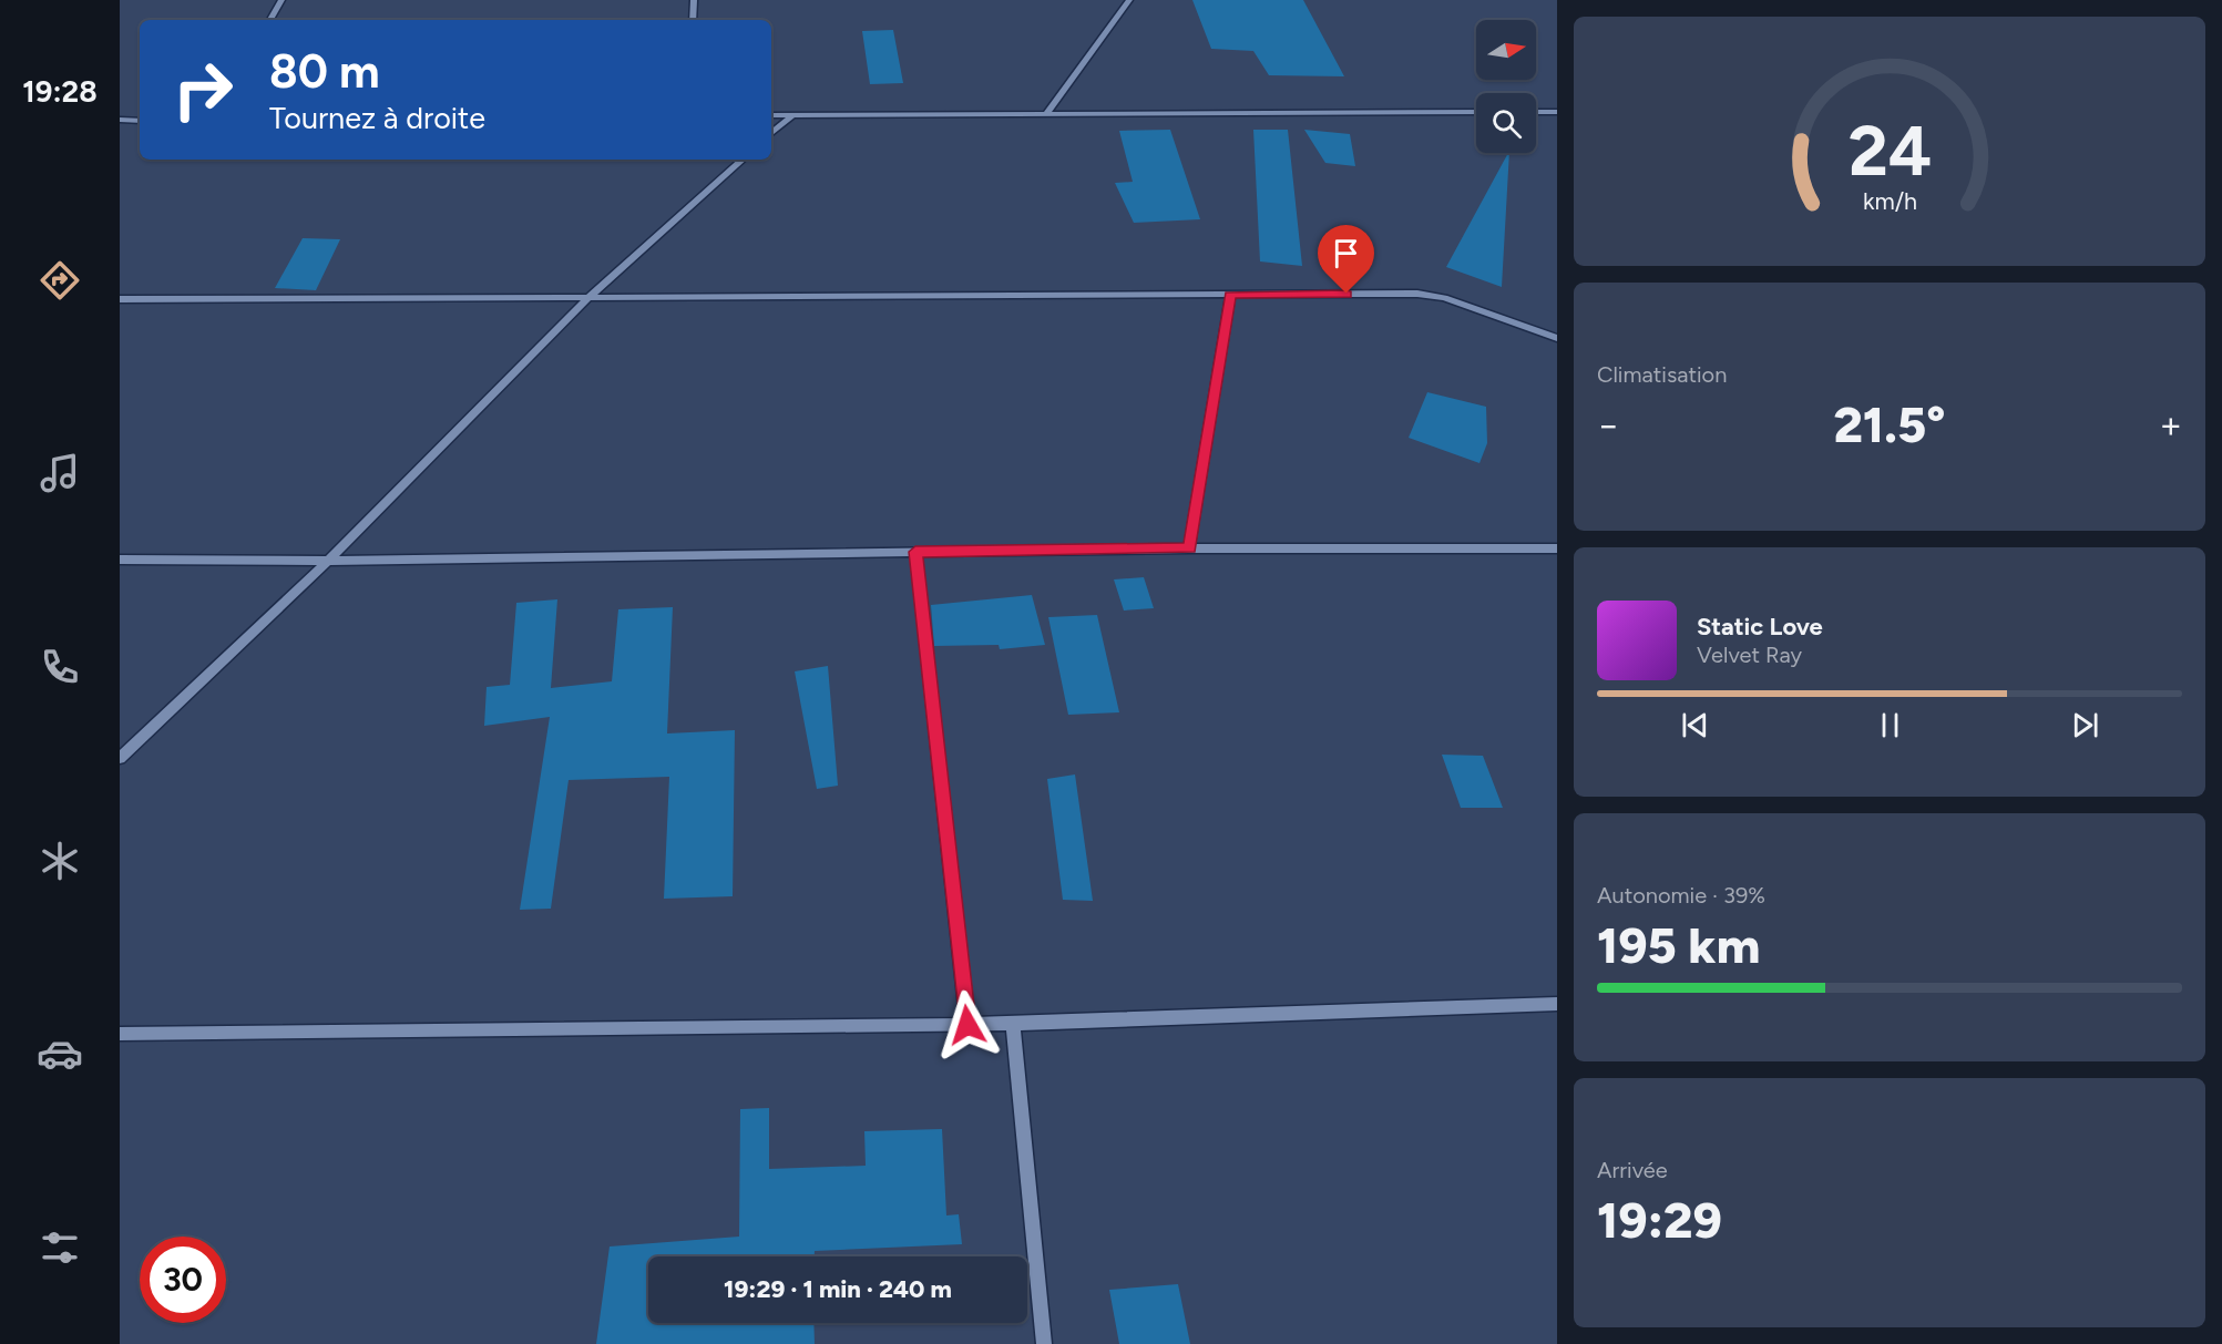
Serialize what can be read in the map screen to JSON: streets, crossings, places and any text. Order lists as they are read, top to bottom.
{
  "north": "right",
  "page": {
    "tabs": "19:28",
    "turn": ["80 m", "Tournez à droite"],
    "tile": [
      "Climatisation",
      ["Autonomie · 39%", "195 km"],
      ["Arrivée", "19:29"]
    ],
    "heat": ["−", "21.5°", "+"],
    "song": ["Static Love", "Velvet Ray"],
    "limit": "30",
    "trip": "19:29 · 1 min · 240 m",
    "gauge": ["24", "km/h"]
  }
}
